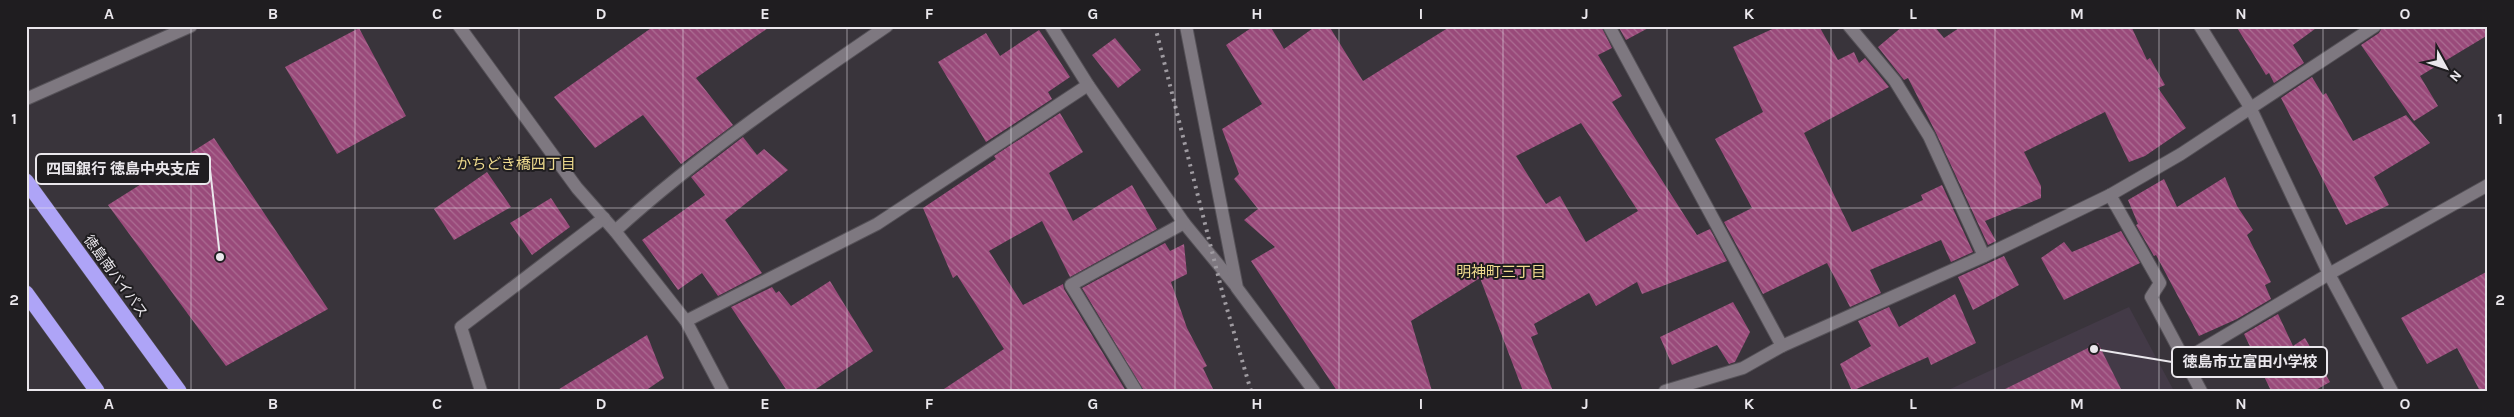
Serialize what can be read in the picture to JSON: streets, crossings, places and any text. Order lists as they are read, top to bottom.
{
  "streets": {
    "highway": ["徳島南バイパス"]
  },
  "districts": ["かちどき橋四丁目", "明神町三丁目"],
  "places": ["四国銀行 徳島中央支店", "徳島市立富田小学校"],
  "north": "bottom right",
  "grid": {
    "columns": [
      "A",
      "B",
      "C",
      "D",
      "E",
      "F",
      "G",
      "H",
      "I",
      "J",
      "K",
      "L",
      "M",
      "N",
      "O"
    ],
    "rows": ["1", "2"]
  }
}
